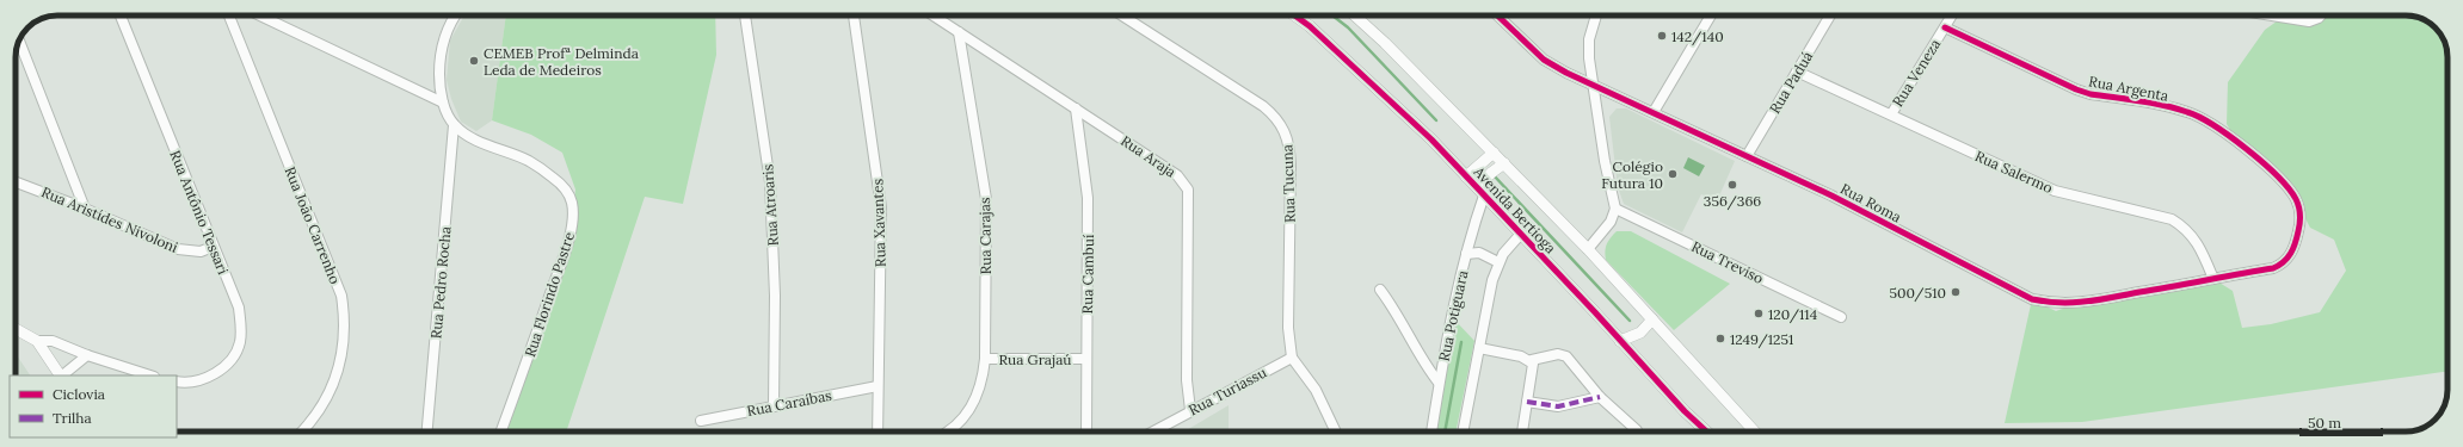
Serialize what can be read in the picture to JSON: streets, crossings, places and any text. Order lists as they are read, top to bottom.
{
  "streets": {
    "street": [
      "Rua Veneza",
      "Rua Paduá",
      "Rua Argenta",
      "Rua Araja",
      "Rua Salermo",
      "Rua Tucuna",
      "Rua Roma",
      "Rua Atroaris",
      "Avenida Bertioga",
      "Rua Antônio Tessari",
      "Rua Aristídes Nivoloni",
      "Rua Xavantes",
      "Rua João Carrenho",
      "Rua Carajas",
      "Rua Treviso",
      "Rua Cambuí",
      "Rua Pedro Rocha",
      "Rua Florindo Pastre",
      "Rua Potiguara",
      "Rua Grajaú",
      "Rua Turiassu",
      "Rua Caraíbas"
    ]
  },
  "crossings": [
    ["Rua Veneza", "Rua Argenta"],
    ["Rua Veneza", "Rua Salermo"],
    ["Rua Paduá", "Rua Salermo"],
    ["Rua Paduá", "Rua Roma"],
    ["Rua Argenta", "Rua Roma"],
    ["Rua Araja", "Rua Carajas"],
    ["Rua Araja", "Rua Cambuí"],
    ["Rua Araja", "Rua Turiassu"],
    ["Rua Salermo", "Rua Roma"],
    ["Rua Tucuna", "Rua Turiassu"],
    ["Rua Atroaris", "Rua Caraíbas"],
    ["Avenida Bertioga", "Rua Potiguara"],
    ["Rua Antônio Tessari", "Rua Aristídes Nivoloni"],
    ["Rua Xavantes", "Rua Caraíbas"],
    ["Rua Carajas", "Rua Grajaú"],
    ["Rua Cambuí", "Rua Grajaú"],
    ["Rua Pedro Rocha", "Rua Florindo Pastre"]
  ],
  "places": [
    "142/140",
    "CEMEB Profª Delminda Leda de Medeiros",
    "Colégio Futura 10",
    "356/366",
    "500/510",
    "120/114",
    "1249/1251"
  ],
  "legend": ["Ciclovia", "Trilha"],
  "scale_bar": "50 m"
}
